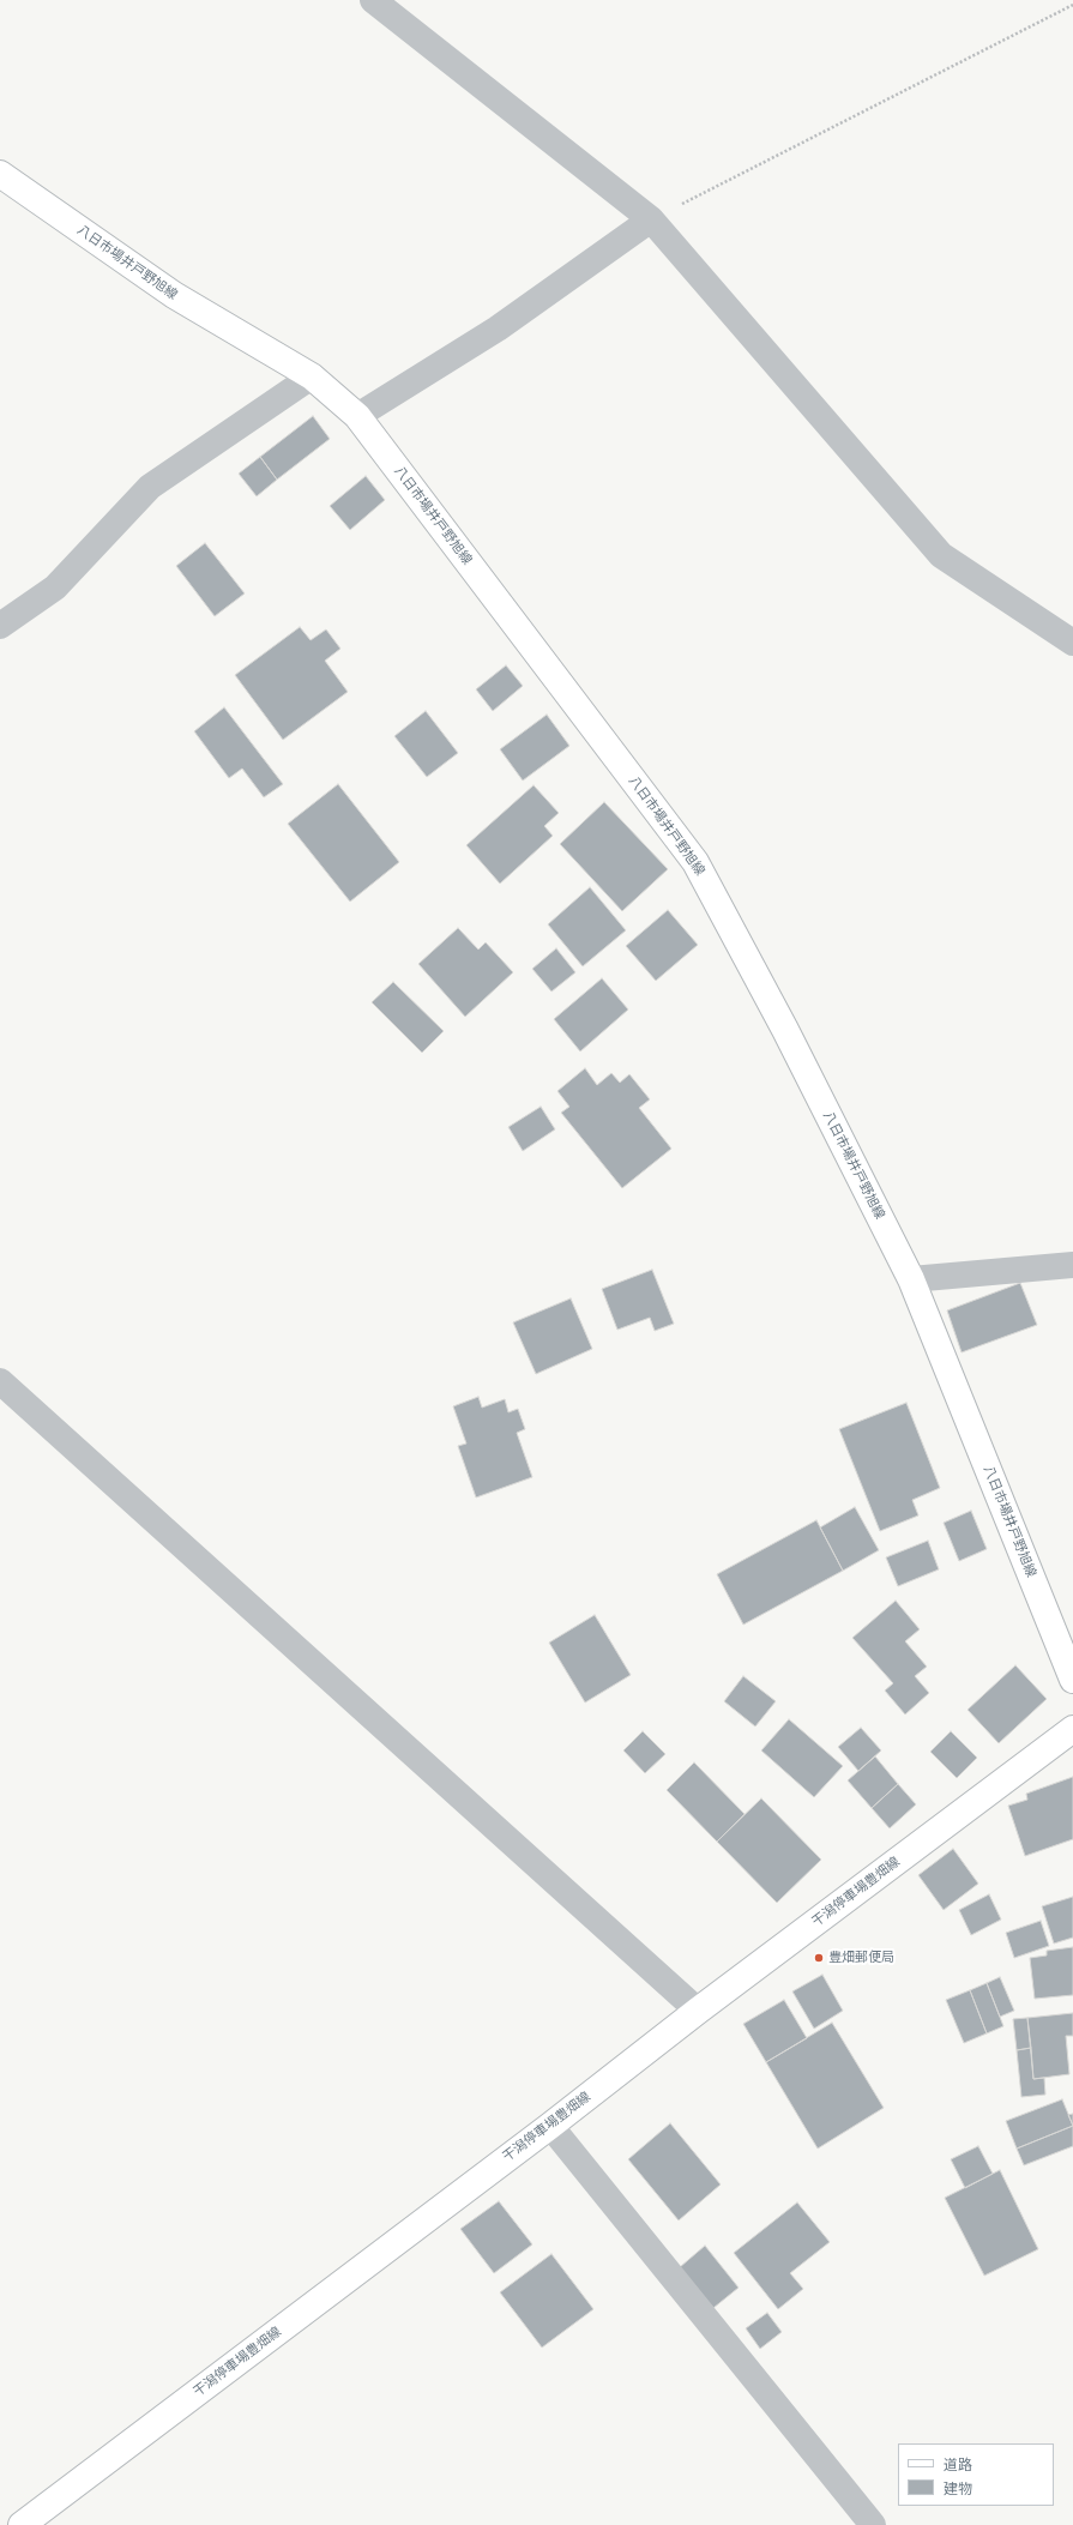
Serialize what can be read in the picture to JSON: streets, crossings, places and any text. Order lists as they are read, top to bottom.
{
  "streets": {
    "main road": ["八日市場井戸野旭線", "干潟停車場豊畑線"]
  },
  "places": ["豊畑郵便局"],
  "legend": ["道路", "建物"]
}
